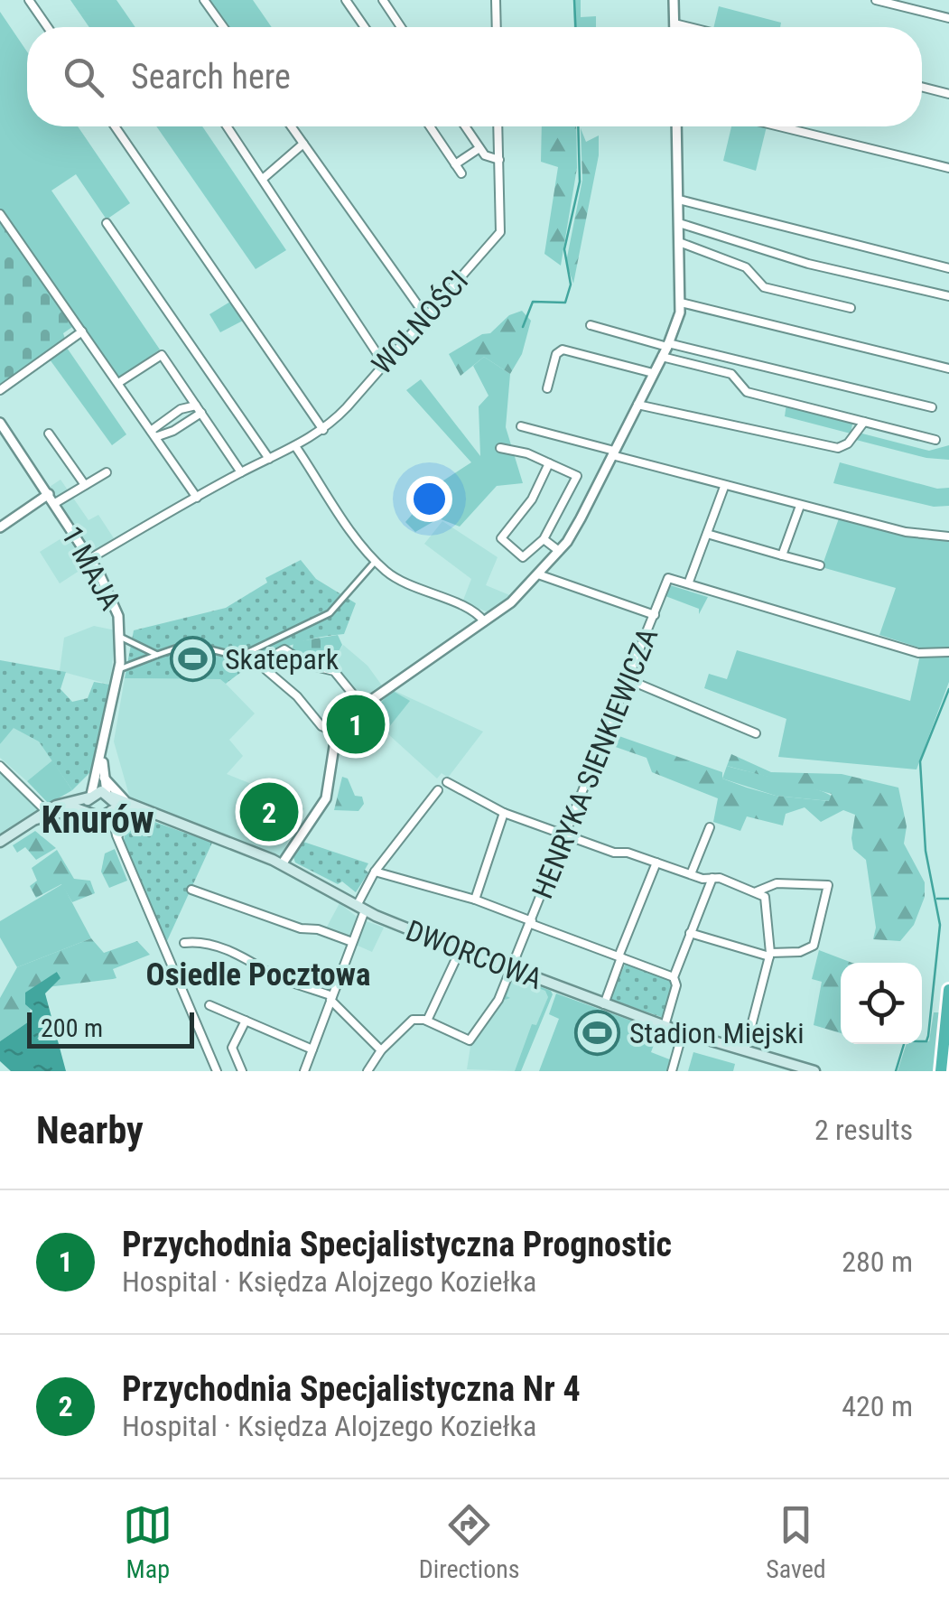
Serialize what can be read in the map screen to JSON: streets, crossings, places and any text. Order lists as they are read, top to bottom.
{
  "streets": {
    "main road": ["DWORCOWA"],
    "street": ["WOLNOŚCI", "1 MAJA", "HENRYKA SIENKIEWICZA"]
  },
  "crossings": [
    ["WOLNOŚCI", "1 MAJA"],
    ["1 MAJA", "DWORCOWA"],
    ["HENRYKA SIENKIEWICZA", "DWORCOWA"]
  ],
  "districts": ["Knurów", "Osiedle Pocztowa"],
  "places": {
    "sports": ["Skatepark", "Stadion Miejski"]
  },
  "scale_bar": "200 m",
  "page": {
    "search": "Search here",
    "pins": ["1", "2"],
    "scale": "200 m",
    "heading": ["Nearby", "2 results"],
    "list": [
      {
        "mark": "1",
        "name": "Przychodnia Specjalistyczna Prognostic",
        "note": "Hospital · Księdza Alojzego Koziełka",
        "value": "280 m"
      },
      {
        "mark": "2",
        "name": "Przychodnia Specjalistyczna Nr 4",
        "note": "Hospital · Księdza Alojzego Koziełka",
        "value": "420 m"
      }
    ],
    "nav": ["Map", "Directions", "Saved"]
  }
}
